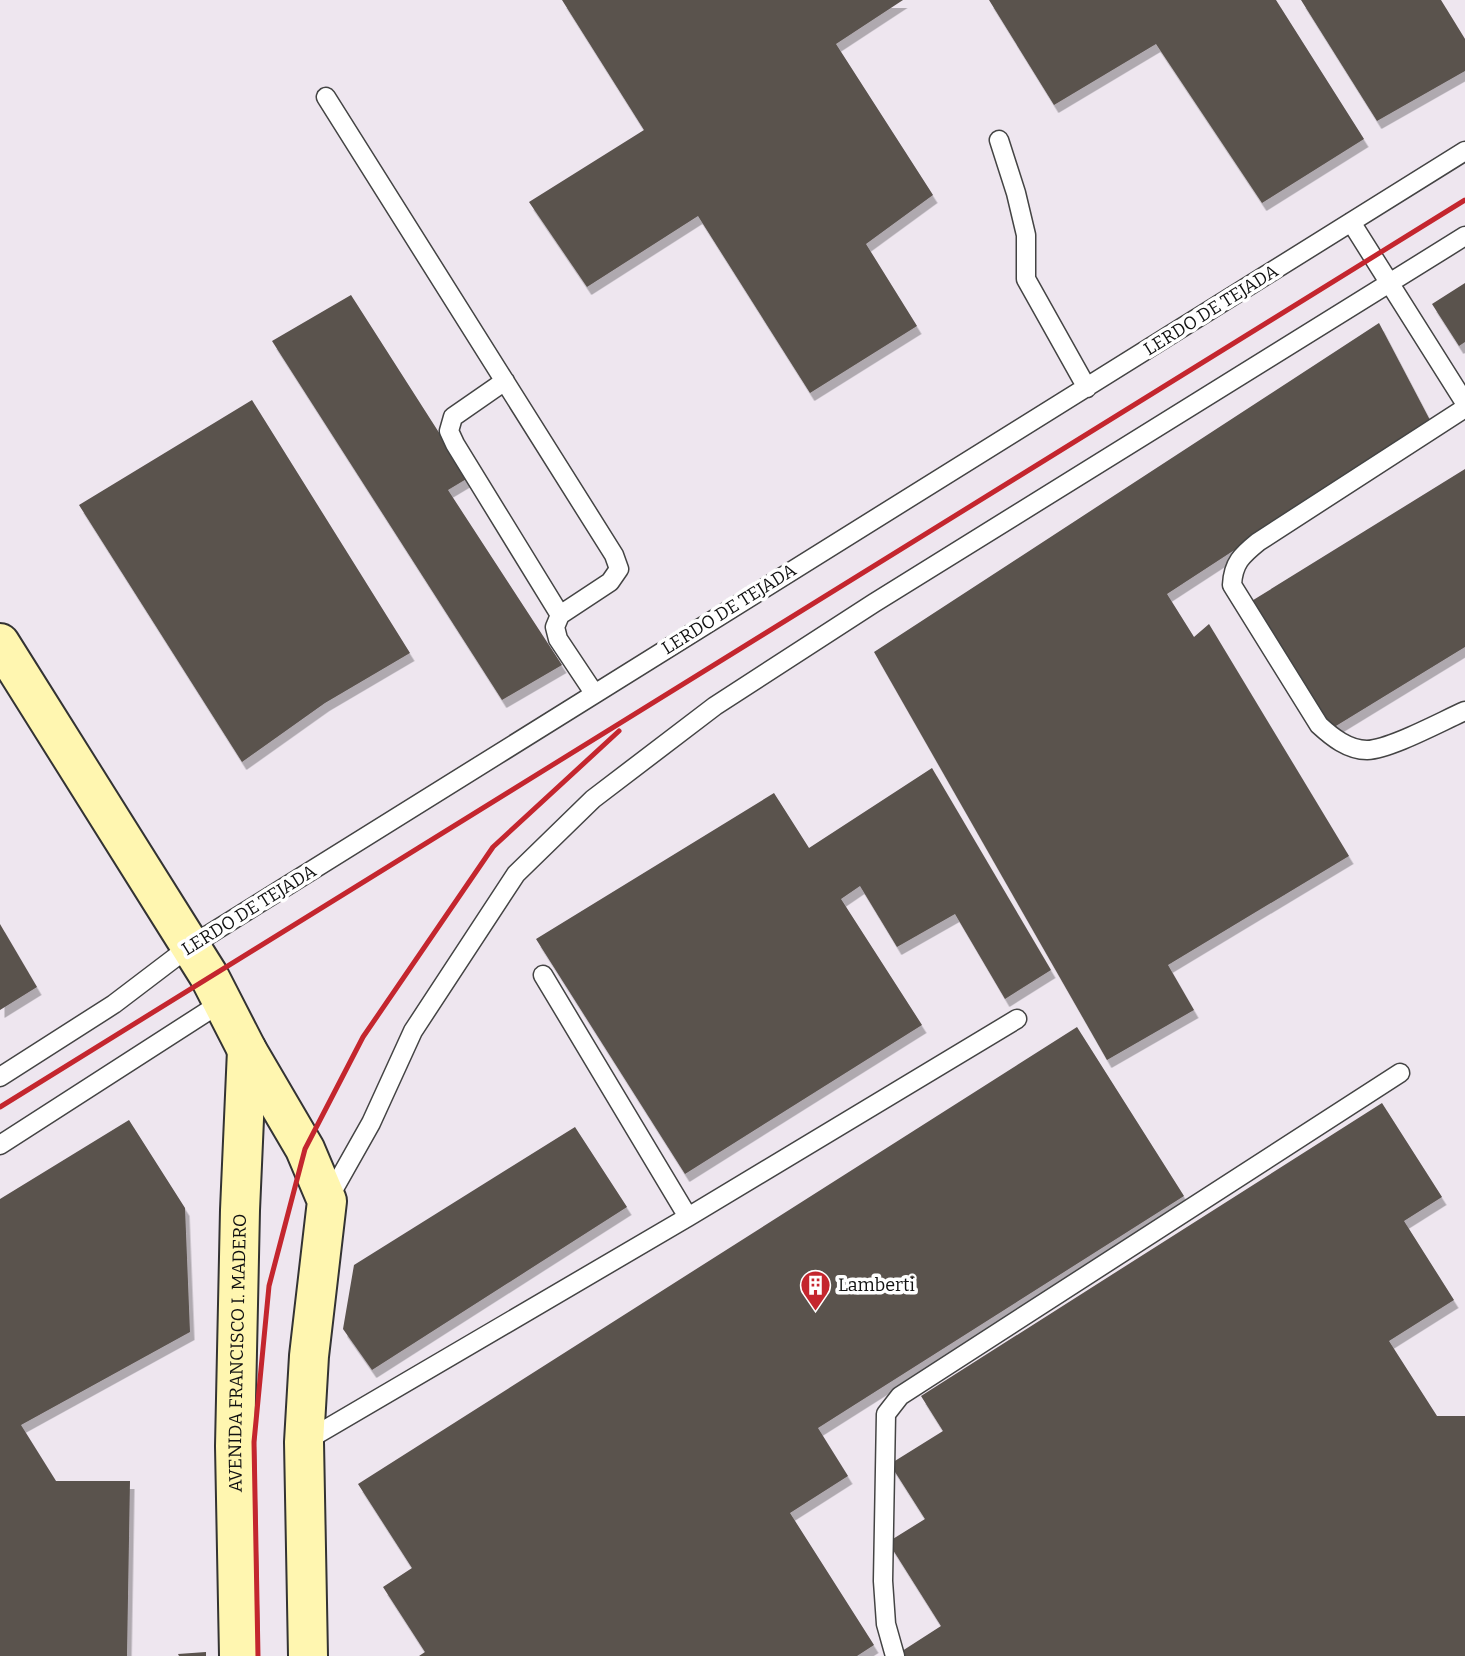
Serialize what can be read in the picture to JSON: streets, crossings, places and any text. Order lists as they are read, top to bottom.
{
  "streets": {
    "street": ["AVENIDA FRANCISCO I. MADERO"],
    "lane": ["LERDO DE TEJADA"]
  },
  "places": {
    "building": ["Lamberti"]
  }
}
